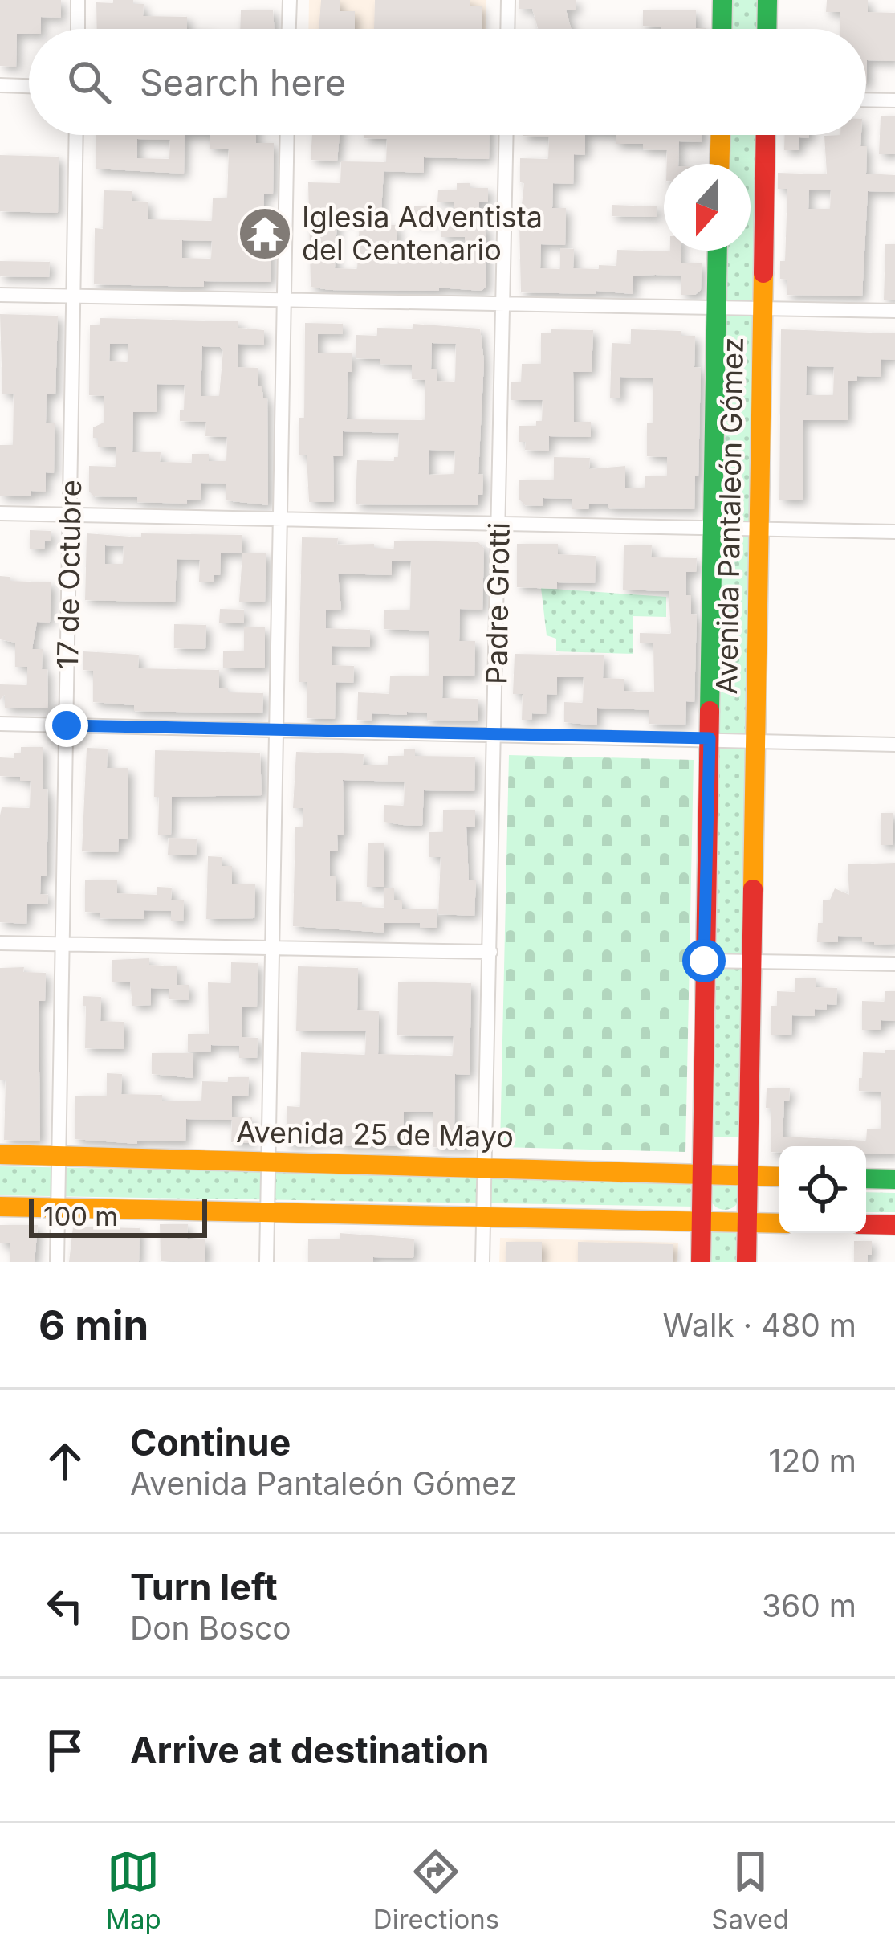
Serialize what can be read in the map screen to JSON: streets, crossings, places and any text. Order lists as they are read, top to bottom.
{
  "streets": {
    "main road": ["Avenida Pantaleón Gómez", "Avenida 25 de Mayo"],
    "street": ["17 de Octubre", "Padre Grotti"]
  },
  "crossings": [
    ["Avenida Pantaleón Gómez", "Avenida 25 de Mayo"],
    ["17 de Octubre", "Avenida 25 de Mayo"],
    ["Padre Grotti", "Avenida 25 de Mayo"]
  ],
  "places": {
    "temple": ["Iglesia Adventista del Centenario"]
  },
  "scale_bar": "100 m",
  "north": "bottom",
  "page": {
    "search": "Search here",
    "scale": "100 m",
    "heading": ["6 min", "Walk · 480 m"],
    "list": [
      ["Continue", "Avenida Pantaleón Gómez", "120 m"],
      ["Turn left", "Don Bosco", "360 m"],
      "Arrive at destination"
    ],
    "nav": ["Map", "Directions", "Saved"]
  }
}
